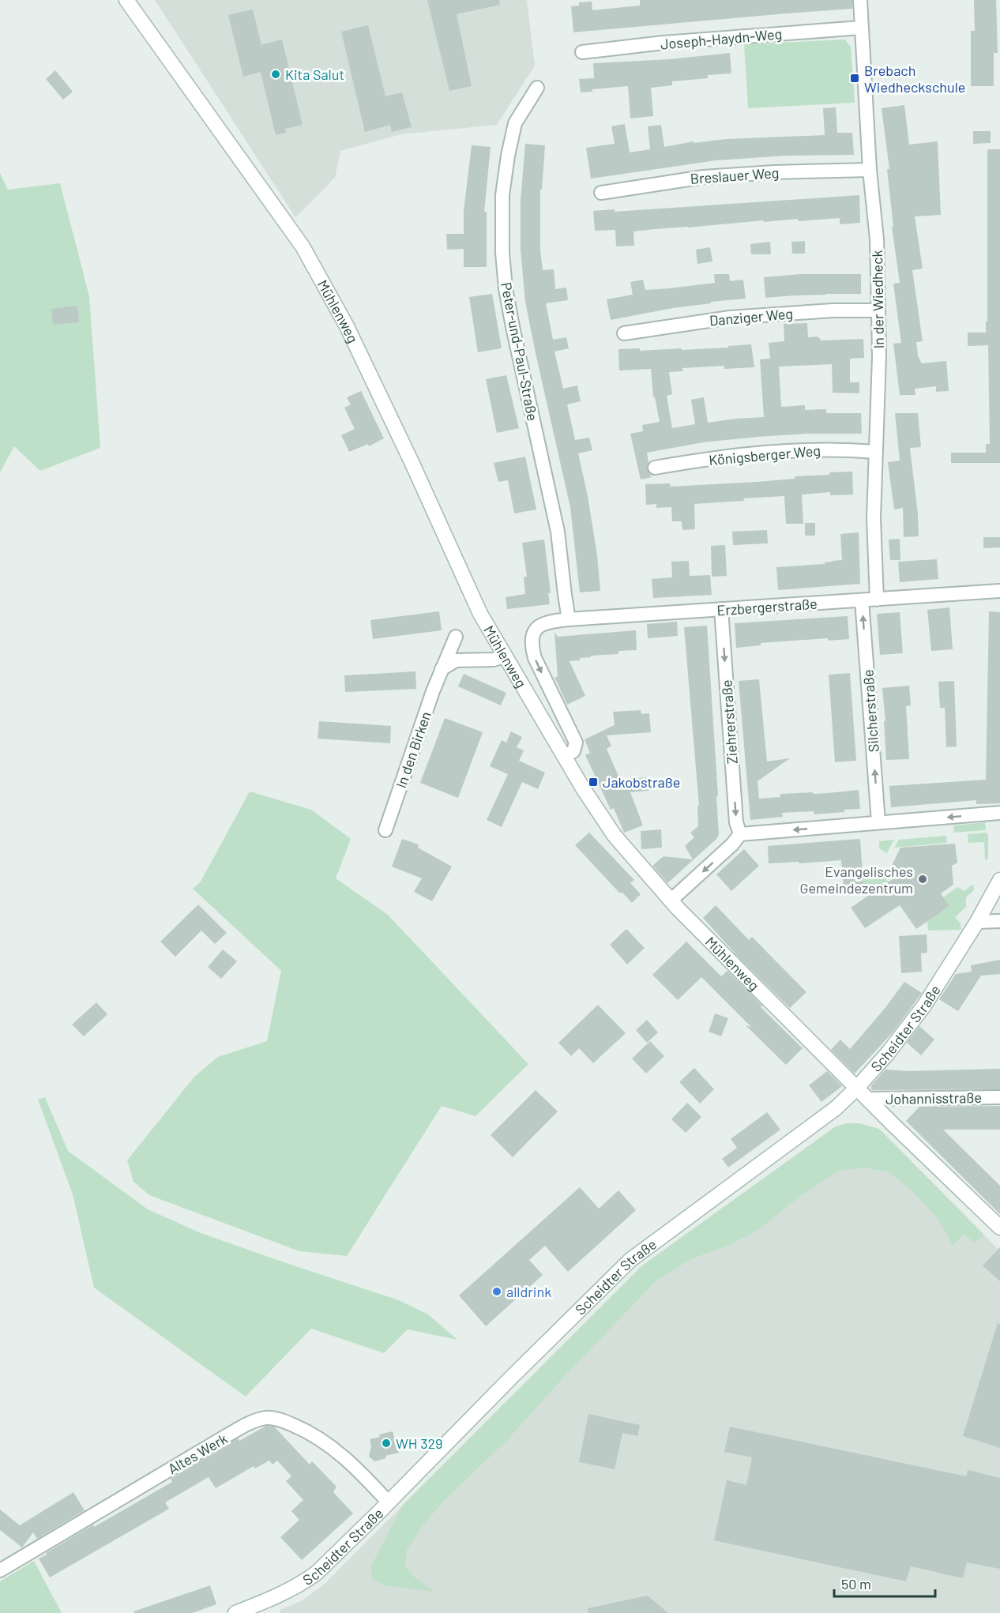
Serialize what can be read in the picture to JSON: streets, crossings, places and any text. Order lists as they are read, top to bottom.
{
  "streets": {
    "street": [
      "Joseph-Haydn-Weg",
      "Breslauer Weg",
      "In der Wiedheck",
      "Mühlenweg",
      "Danziger Weg",
      "Peter-und-Paul-Straße",
      "Königsberger Weg",
      "Erzbergerstraße",
      "Silcherstraße",
      "Ziehrerstraße",
      "In den Birken",
      "Scheidter Straße",
      "Johannisstraße",
      "Altes Werk"
    ]
  },
  "crossings": [
    ["Joseph-Haydn-Weg", "In der Wiedheck"],
    ["Breslauer Weg", "In der Wiedheck"],
    ["In der Wiedheck", "Danziger Weg"],
    ["In der Wiedheck", "Königsberger Weg"],
    ["In der Wiedheck", "Erzbergerstraße"],
    ["Mühlenweg", "Erzbergerstraße"],
    ["Mühlenweg", "Scheidter Straße"],
    ["Mühlenweg", "Johannisstraße"],
    ["Peter-und-Paul-Straße", "Erzbergerstraße"],
    ["Erzbergerstraße", "Silcherstraße"],
    ["Erzbergerstraße", "Ziehrerstraße"],
    ["Scheidter Straße", "Altes Werk"]
  ],
  "one_way": ["Silcherstraße", "Ziehrerstraße"],
  "places": {
    "other": [
      "Kita Salut",
      "Evangelisches Gemeindezentrum",
      "alldrink",
      "WH 329"
    ],
    "transit": ["Brebach Wiedheckschule", "Jakobstraße"]
  },
  "scale_bar": "50 m"
}
